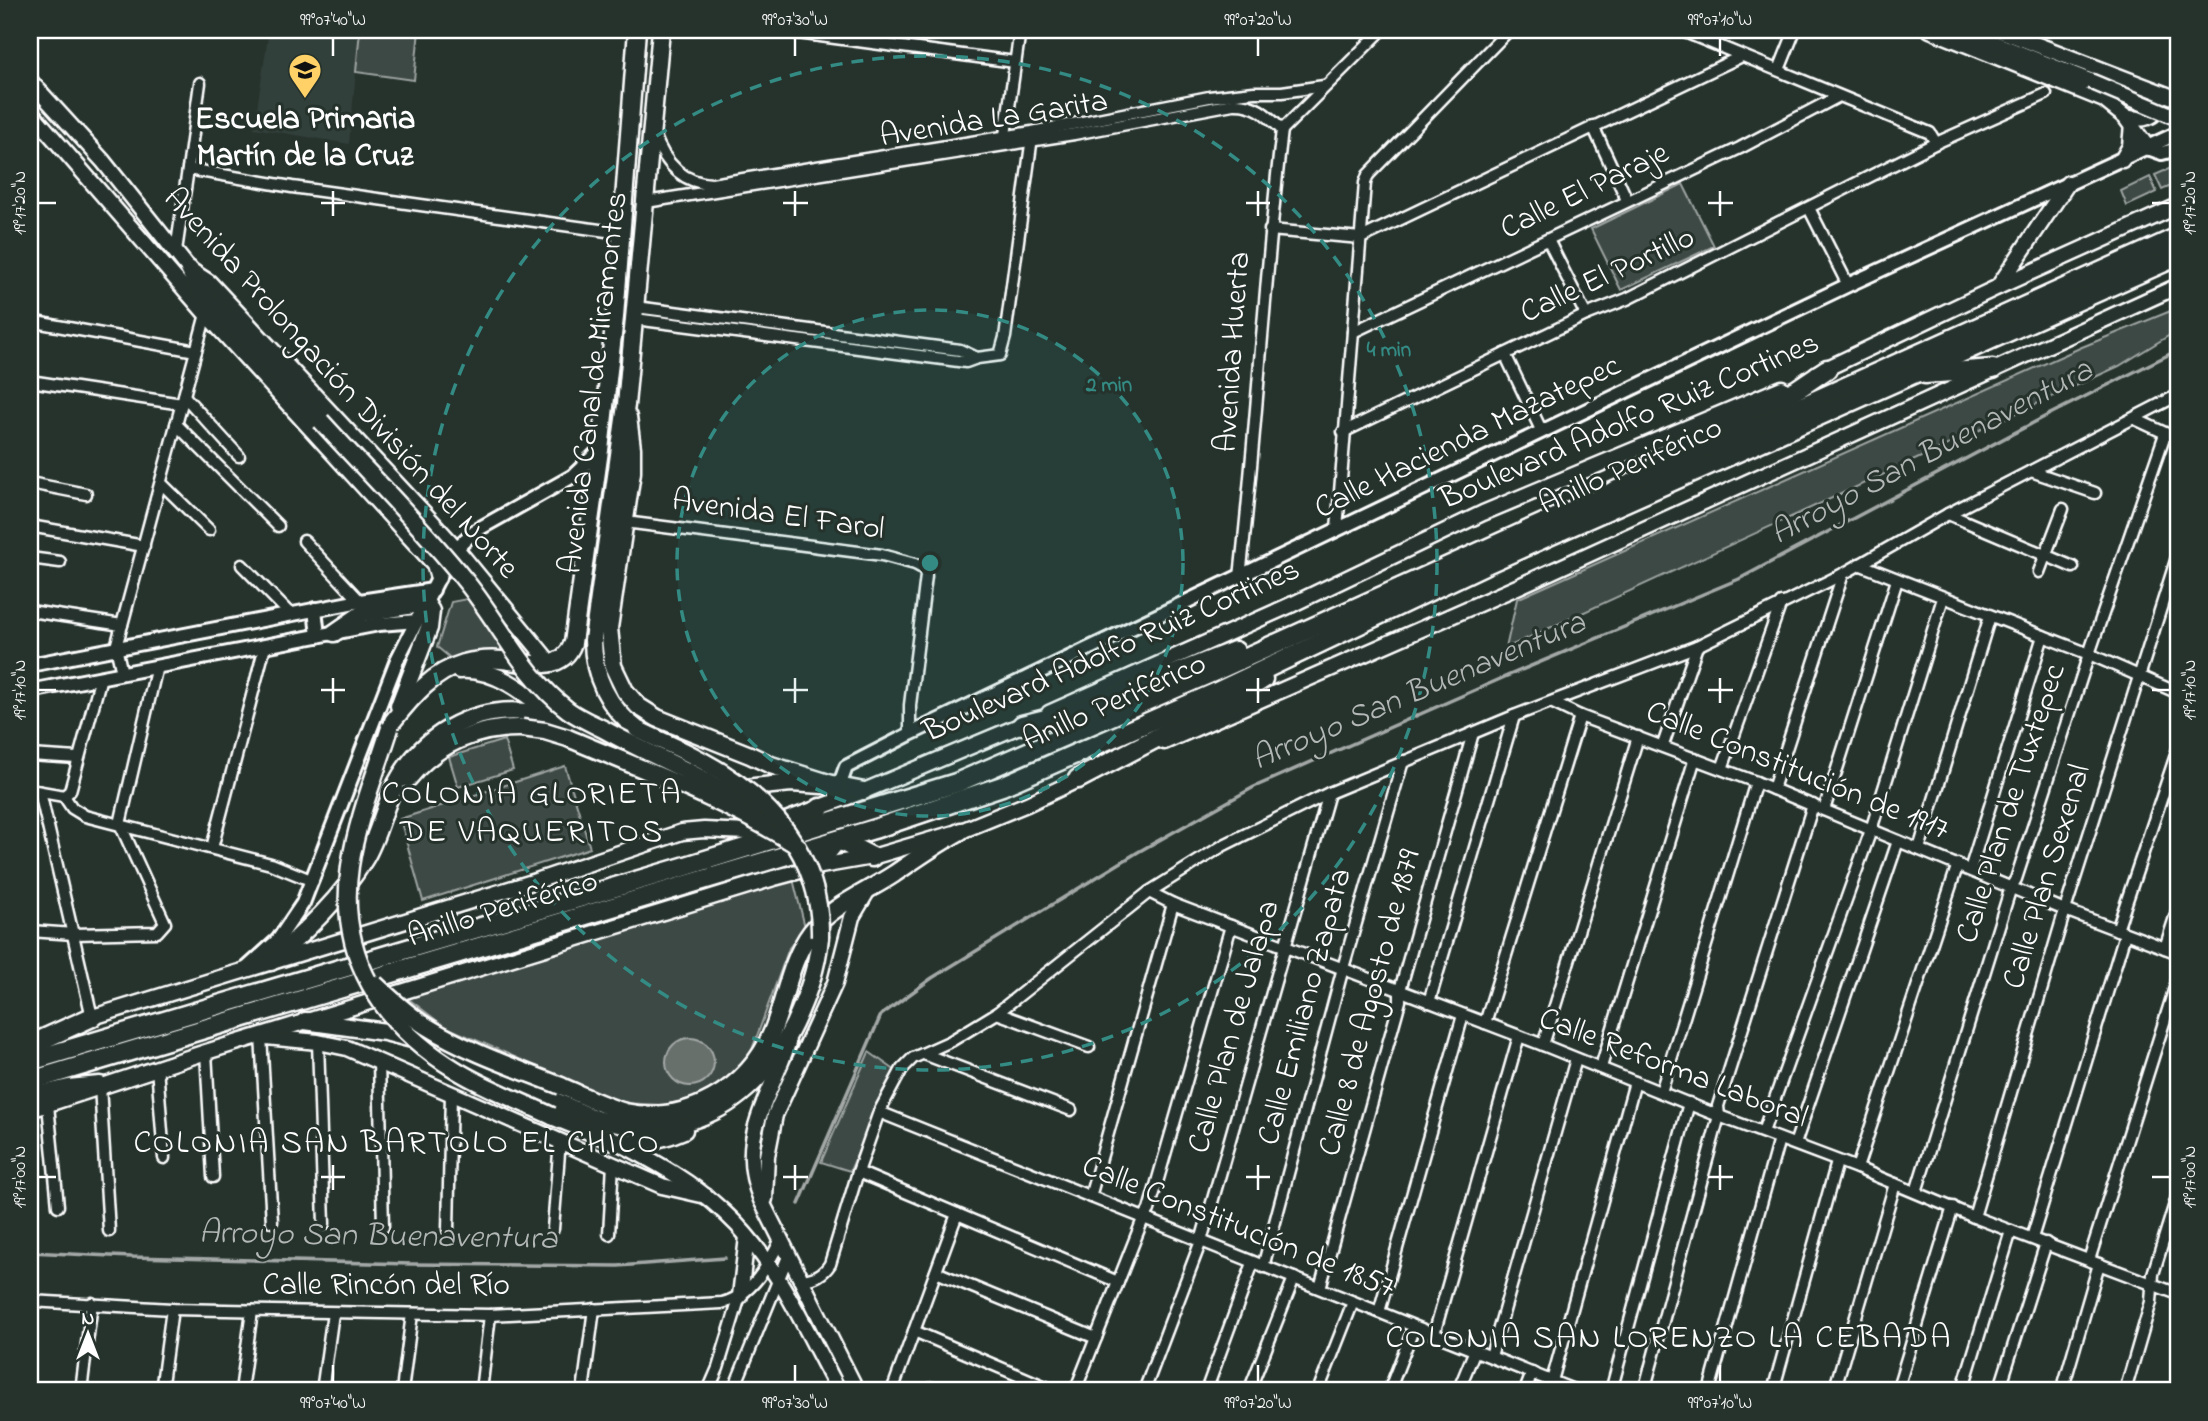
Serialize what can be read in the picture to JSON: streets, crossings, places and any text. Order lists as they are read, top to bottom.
{
  "streets": {
    "highway": ["Anillo Periférico"],
    "main road": ["Avenida Canal de Miramontes", "Avenida Prolongación División del Norte", "Boulevard Adolfo Ruiz Cortines"],
    "street": [
      "Avenida La Garita",
      "Calle El Paraje",
      "Calle El Portillo",
      "Avenida Huerta",
      "Calle Hacienda Mazatepec",
      "Avenida El Farol",
      "Calle Constitución de 1917",
      "Calle Plan de Tuxtepec",
      "Calle Plan Sexenal",
      "Calle 8 de Agosto de 1879",
      "Calle Emiliano Zapata",
      "Calle Plan de Jalapa",
      "Calle Reforma Laboral",
      "Calle Constitución de 1857",
      "Calle Rincón del Río"
    ]
  },
  "crossings": [
    ["Avenida La Garita", "Avenida Huerta"],
    ["Avenida La Garita", "Avenida Canal de Miramontes"],
    ["Avenida Huerta", "Calle Hacienda Mazatepec"],
    ["Avenida Canal de Miramontes", "Avenida Prolongación División del Norte"],
    ["Avenida Canal de Miramontes", "Anillo Periférico"],
    ["Calle Hacienda Mazatepec", "Avenida El Farol"],
    ["Calle Constitución de 1917", "Calle Plan de Tuxtepec"],
    ["Calle Constitución de 1917", "Calle Plan Sexenal"],
    ["Calle Plan de Tuxtepec", "Calle Reforma Laboral"],
    ["Calle Plan Sexenal", "Calle Reforma Laboral"],
    ["Calle 8 de Agosto de 1879", "Calle Reforma Laboral"],
    ["Calle 8 de Agosto de 1879", "Calle Constitución de 1857"],
    ["Calle Emiliano Zapata", "Calle Reforma Laboral"],
    ["Calle Emiliano Zapata", "Calle Constitución de 1857"],
    ["Calle Plan de Jalapa", "Calle Reforma Laboral"],
    ["Calle Plan de Jalapa", "Calle Constitución de 1857"]
  ],
  "districts": ["COLONIA GLORIETA DE VAQUERITOS", "COLONIA SAN BARTOLO EL CHICO", "COLONIA SAN LORENZO LA CEBADA"],
  "water": ["Arroyo San Buenaventura"],
  "places": {
    "school or university": ["Escuela Primaria Martín de la Cruz"]
  },
  "north": "top",
  "coordinates": [
    "99°07'40\"W",
    "99°07'30\"W",
    "99°07'20\"W",
    "99°07'10\"W",
    "19°17'20\"N",
    "19°17'10\"N",
    "19°17'00\"N"
  ],
  "rings": ["4 min", "2 min"]
}
